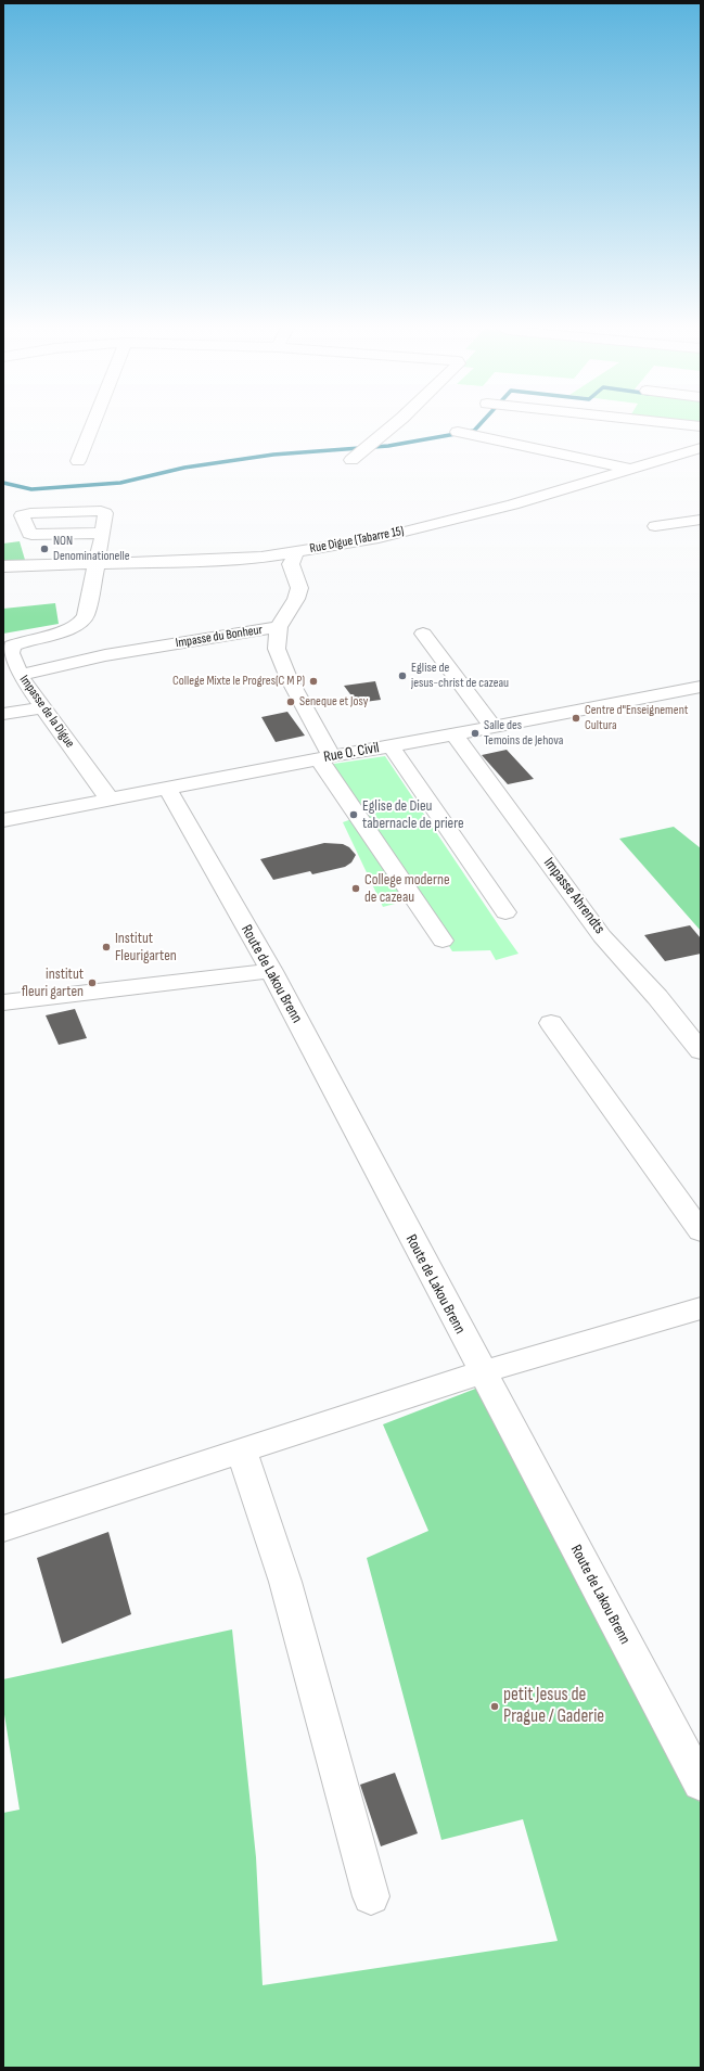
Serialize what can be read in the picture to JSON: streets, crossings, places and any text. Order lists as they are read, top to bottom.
{
  "streets": {
    "street": [
      "Rue Digue (Tabarre 15)",
      "Impasse du Bonheur",
      "Impasse de la Digue",
      "Rue O. Civil",
      "Impasse Ahrendts",
      "Route de Lakou Brenn"
    ]
  },
  "crossings": [
    ["Rue Digue (Tabarre 15)", "Impasse de la Digue"],
    ["Impasse du Bonheur", "Impasse de la Digue"],
    ["Impasse du Bonheur", "Rue O. Civil"],
    ["Impasse de la Digue", "Rue O. Civil"],
    ["Rue O. Civil", "Impasse Ahrendts"],
    ["Rue O. Civil", "Route de Lakou Brenn"]
  ],
  "places": [
    "NON Denominationelle",
    "Eglise de jesus-christ de cazeau",
    "College Mixte le Progres(C M P)",
    "Seneque et Josy",
    "Centre d\"Enseignement Cultura",
    "Salle des Temoins de Jehova",
    "Eglise de Dieu tabernacle de priere",
    "College moderne de cazeau",
    "Institut Fleurigarten",
    "institut fleuri garten",
    "petit Jesus de Prague / Gaderie"
  ]
}
